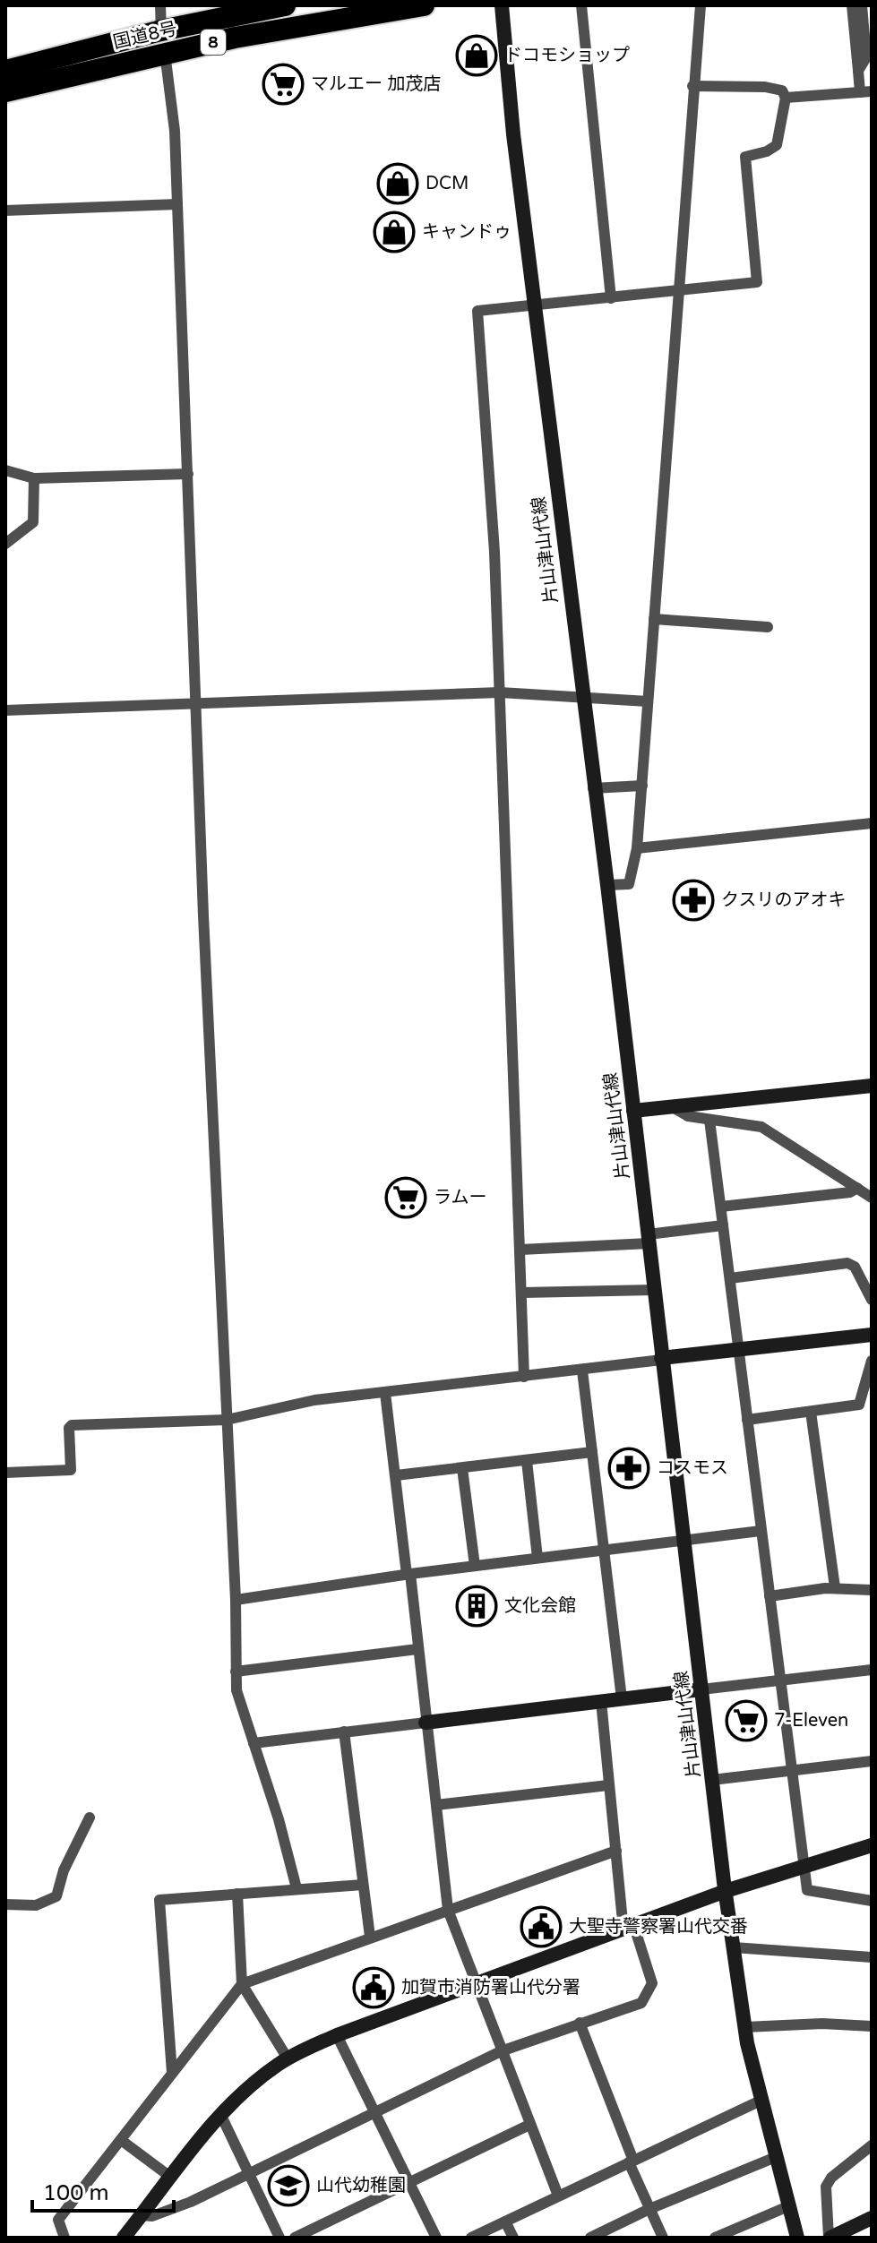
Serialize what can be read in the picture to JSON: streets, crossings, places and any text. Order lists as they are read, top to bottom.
{
  "streets": {
    "highway": ["国道8号", "8"],
    "main road": ["片山津山代線"]
  },
  "places": {
    "shop": ["ドコモショップ", "DCM", "キャンドゥ"],
    "supermarket": ["マルエー 加茂店", "ラムー", "7-Eleven"],
    "pharmacy": ["クスリのアオキ", "コスモス"],
    "building": ["文化会館"],
    "public building": ["大聖寺警察署山代交番", "加賀市消防署山代分署"],
    "school or university": ["山代幼稚園"]
  },
  "scale_bar": "100 m"
}
